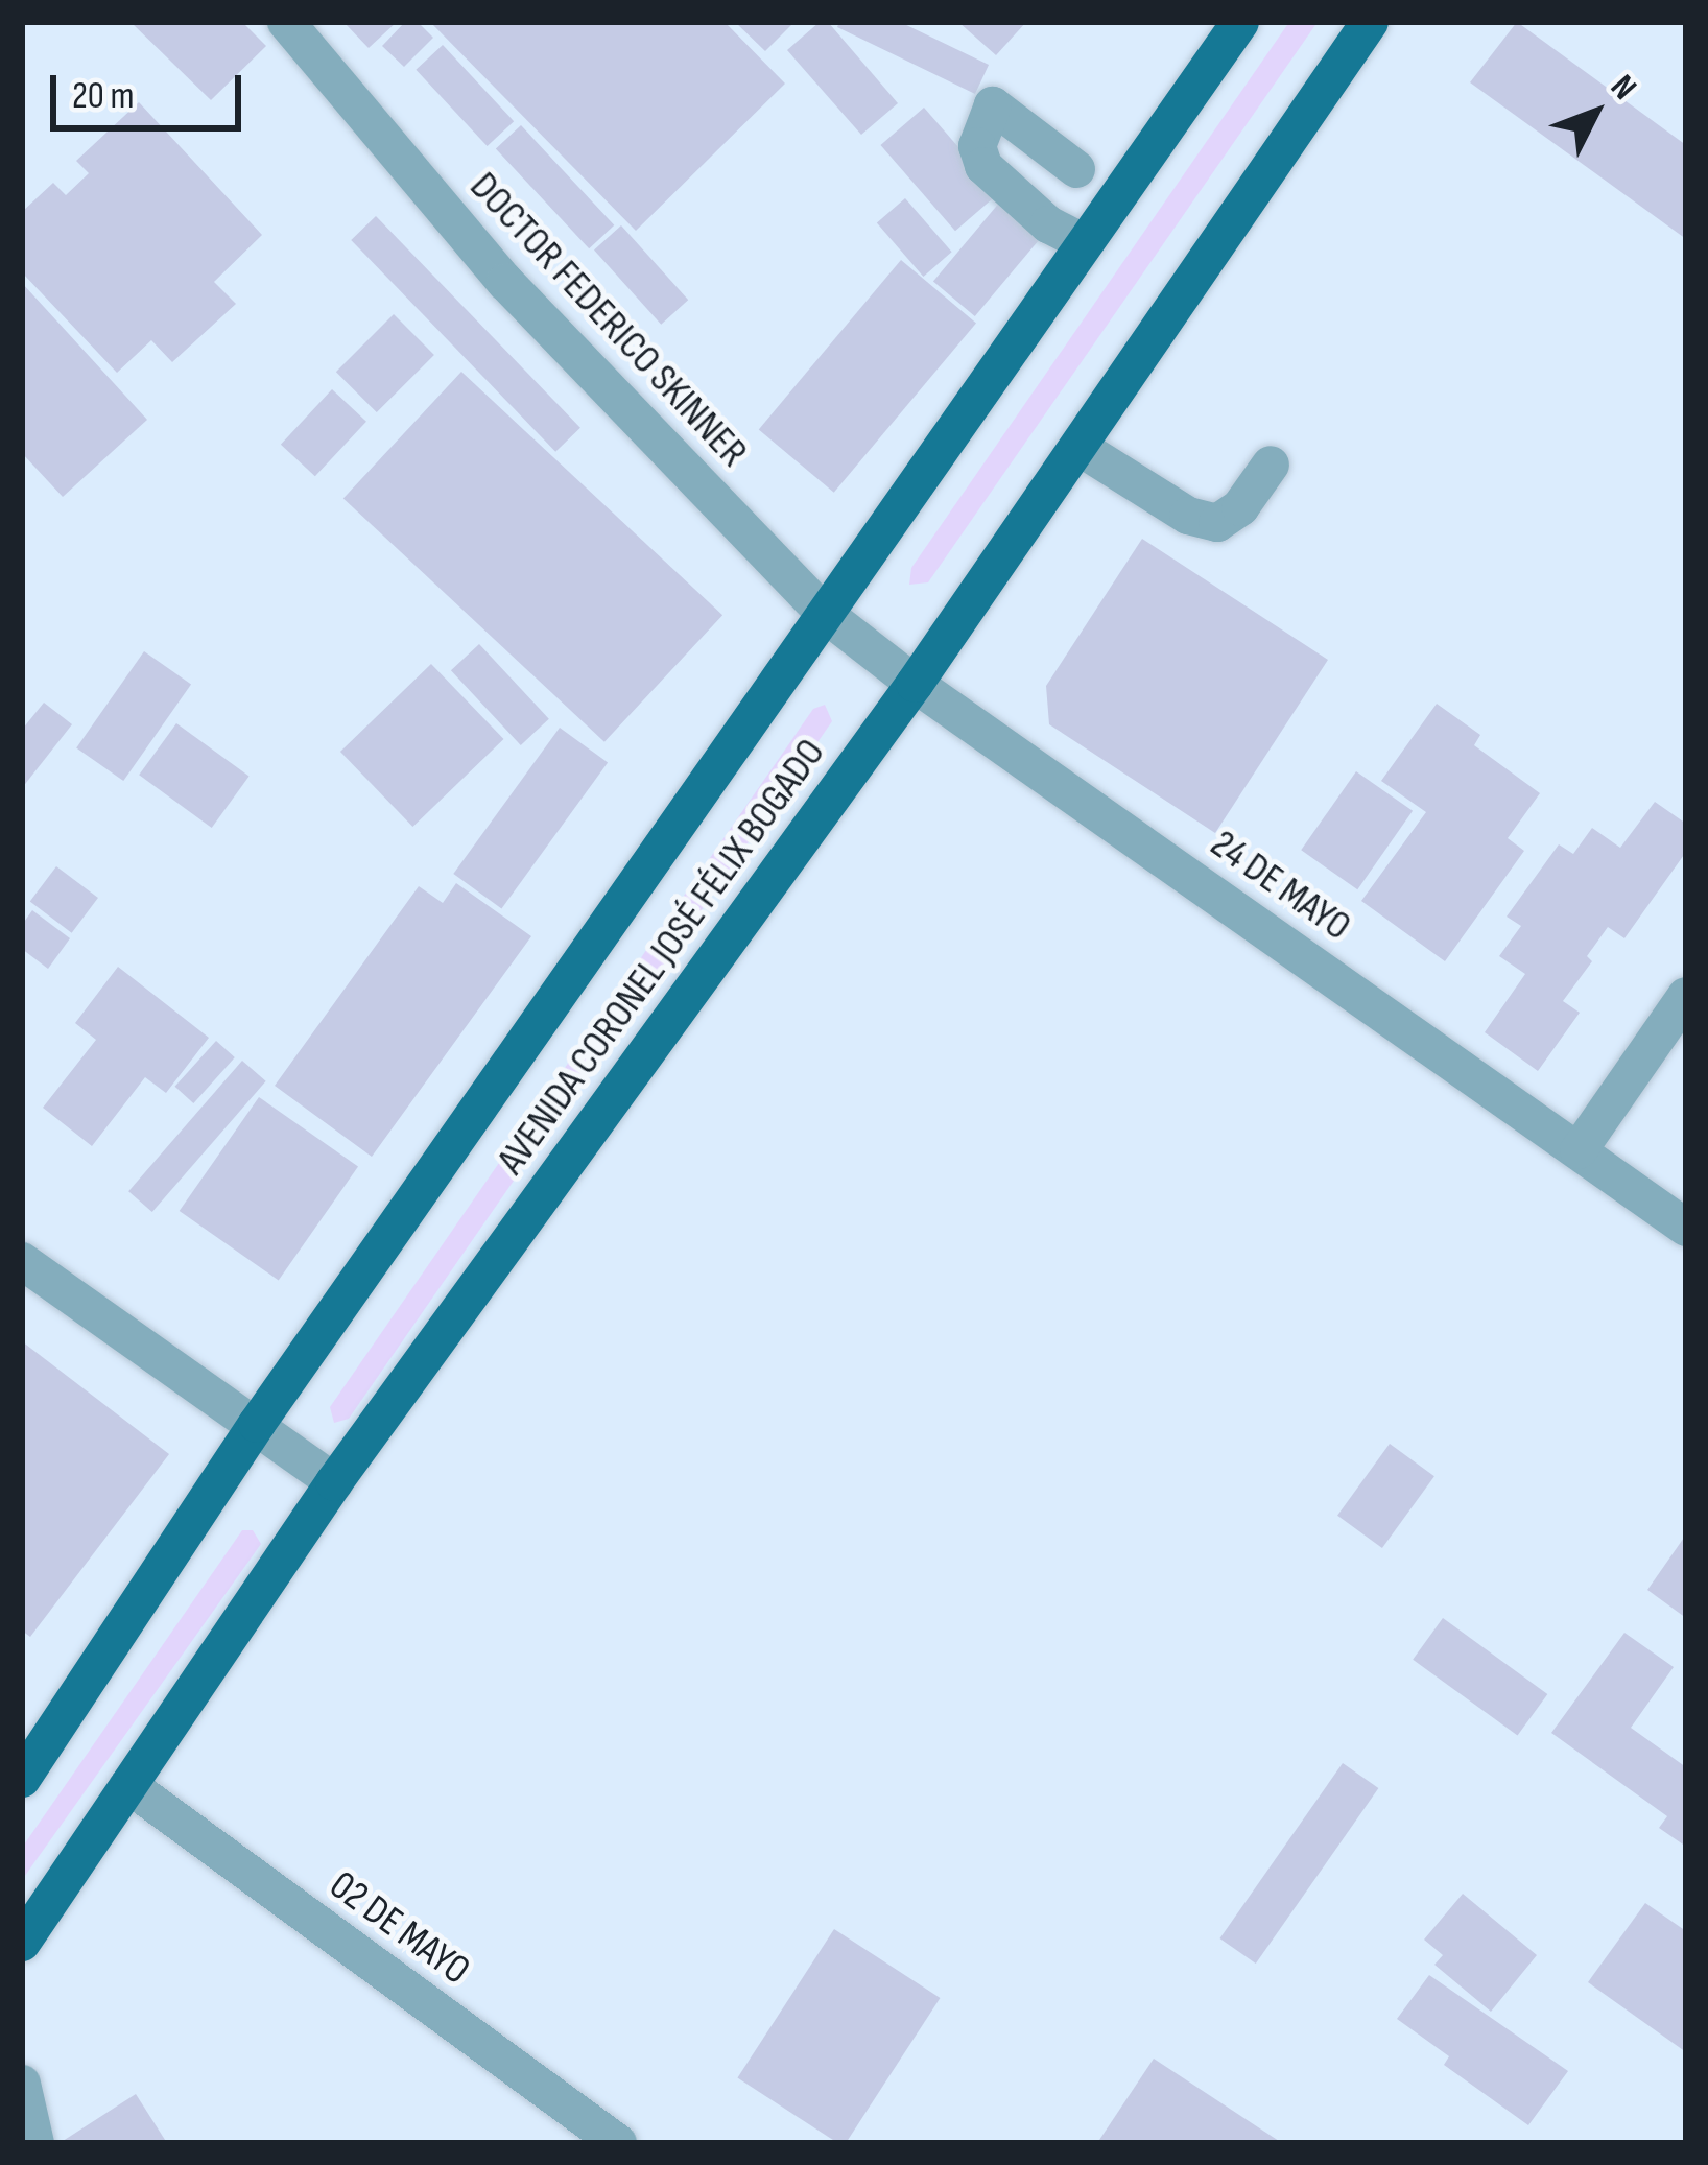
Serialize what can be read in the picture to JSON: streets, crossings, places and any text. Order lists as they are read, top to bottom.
{
  "streets": {
    "main road": ["AVENIDA CORONEL JOSÉ FÉLIX BOGADO"],
    "street": ["DOCTOR FEDERICO SKINNER", "24 DE MAYO", "02 DE MAYO"]
  },
  "crossings": [
    ["DOCTOR FEDERICO SKINNER", "24 DE MAYO"],
    ["DOCTOR FEDERICO SKINNER", "AVENIDA CORONEL JOSÉ FÉLIX BOGADO"],
    ["24 DE MAYO", "AVENIDA CORONEL JOSÉ FÉLIX BOGADO"],
    ["AVENIDA CORONEL JOSÉ FÉLIX BOGADO", "02 DE MAYO"]
  ],
  "scale_bar": "20 m",
  "north": "top right"
}
